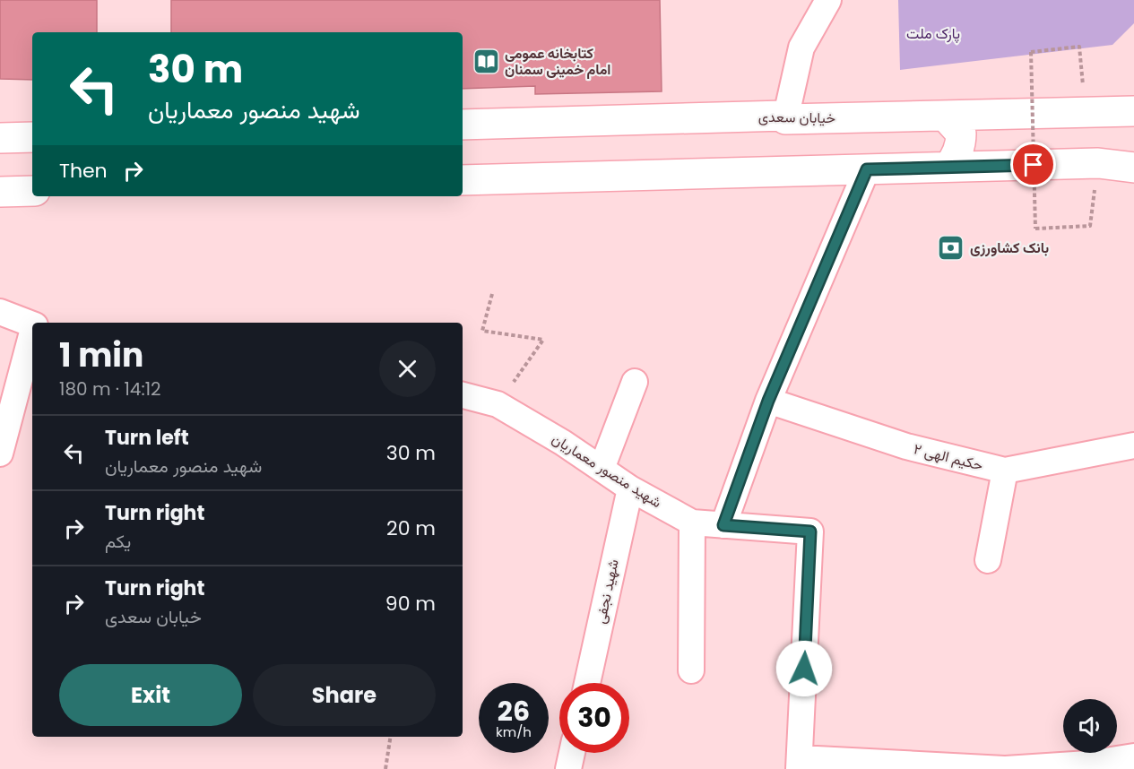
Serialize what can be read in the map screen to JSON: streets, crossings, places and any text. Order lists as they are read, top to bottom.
{
  "streets": {
    "main road": ["خیابان سعدی"],
    "street": ["حکیم الهی ۲", "شهید منصور معماریان", "شهید نجفی"]
  },
  "crossings": [
    ["شهید منصور معماریان", "شهید نجفی"]
  ],
  "parks": ["پارک ملت"],
  "places": {
    "library": ["کتابخانه عمومی امام خمینی سمنان"],
    "bank": ["بانک کشاورزی"]
  },
  "page": {
    "turn": ["30 m", "شهید منصور معماریان"],
    "then": "Then",
    "heading": ["1 min", "180 m · 14:12"],
    "list": [
      {
        "name": "Turn left",
        "note": "شهید منصور معماریان",
        "value": "30 m"
      },
      {
        "name": "Turn right",
        "note": "یکم",
        "value": "20 m"
      },
      {
        "name": "Turn right",
        "note": "خیابان سعدی",
        "value": "90 m"
      }
    ],
    "buttons": ["Exit", "Share"],
    "speed": "26 km/h",
    "limit": "30"
  }
}
